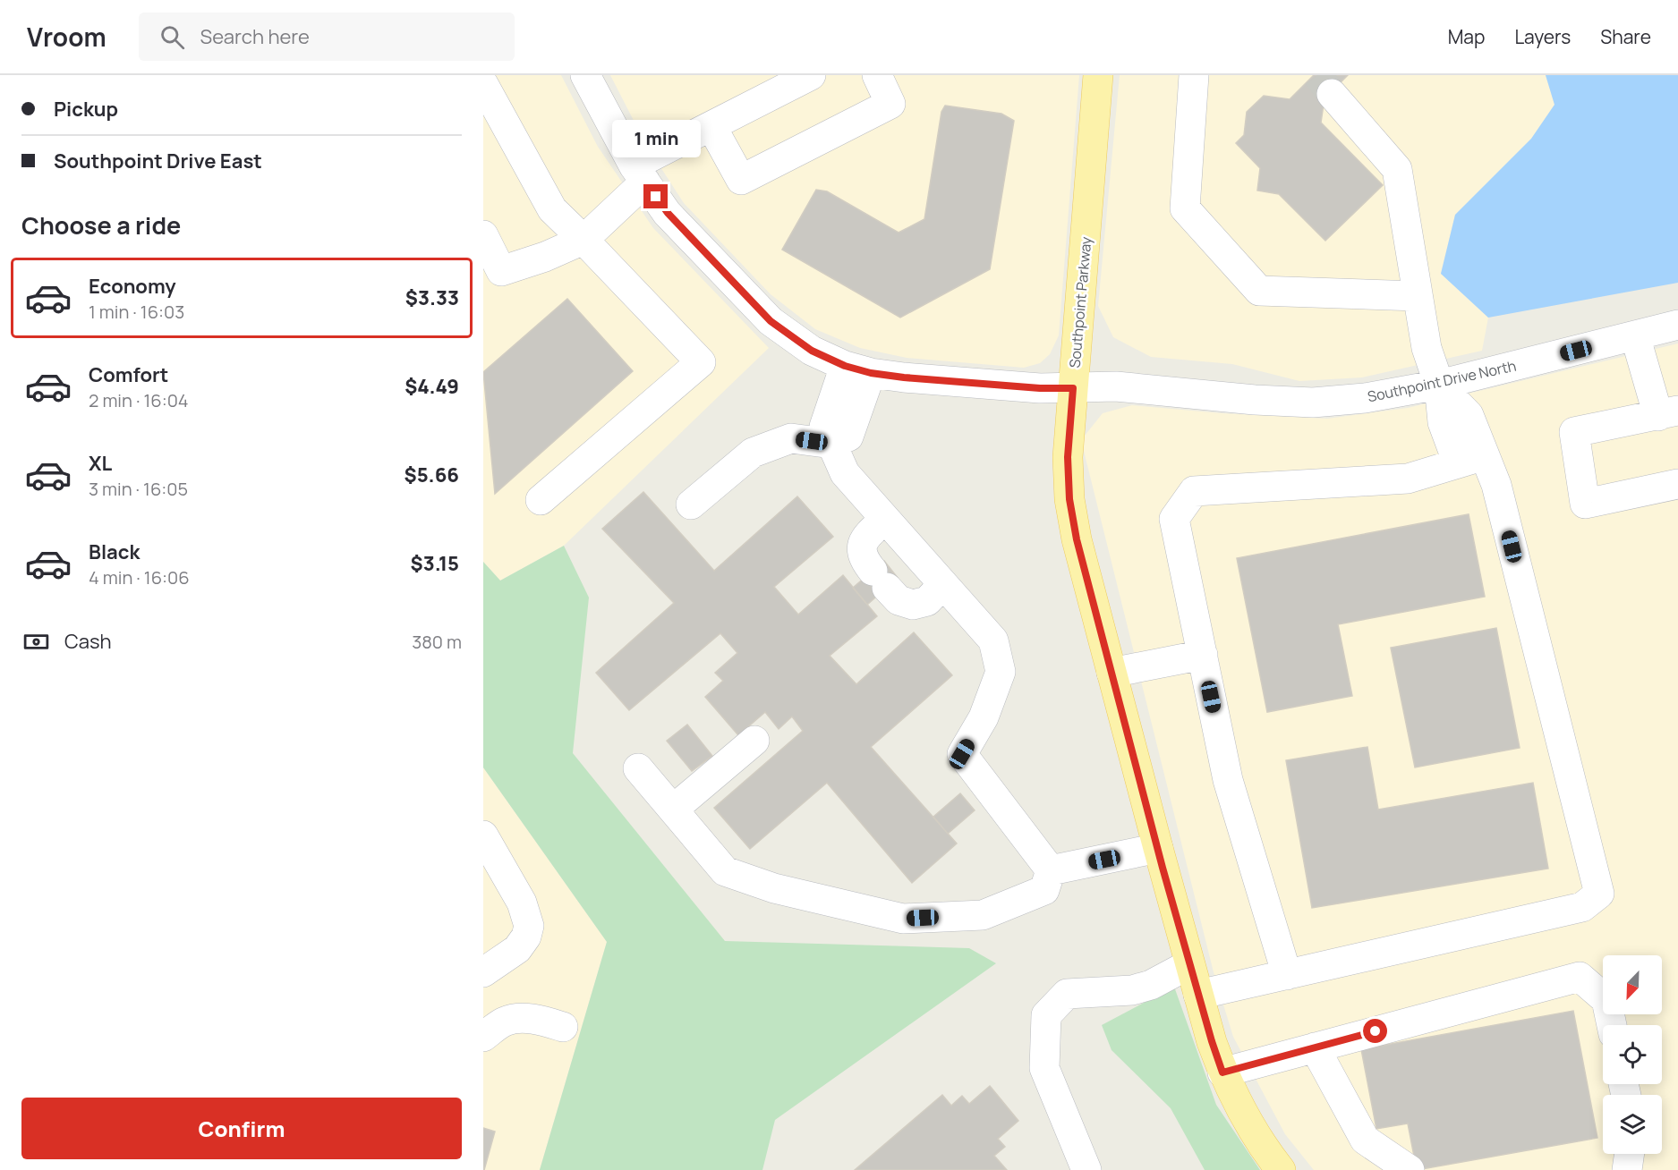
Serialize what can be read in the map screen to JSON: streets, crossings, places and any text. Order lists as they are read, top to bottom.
{
  "streets": {
    "main road": ["Southpoint Parkway"],
    "street": ["Southpoint Drive North"]
  },
  "crossings": [
    ["Southpoint Parkway", "Southpoint Drive North"]
  ],
  "north": "bottom left",
  "page": {
    "header": "Vroom",
    "search": "Search here",
    "nav": ["Map", "Layers", "Share"],
    "banner": ["Pickup", "Southpoint Drive East"],
    "bubble": "1 min",
    "heading": "Choose a ride",
    "list": [
      {
        "name": "Economy",
        "note": "1 min · 16:03",
        "value": "$3.33"
      },
      {
        "name": "Comfort",
        "note": "2 min · 16:04",
        "value": "$4.49"
      },
      {
        "name": "XL",
        "note": "3 min · 16:05",
        "value": "$5.66"
      },
      {
        "name": "Black",
        "note": "4 min · 16:06",
        "value": "$3.15"
      }
    ],
    "pay": ["Cash", "380 m"],
    "buttons": "Confirm"
  }
}
